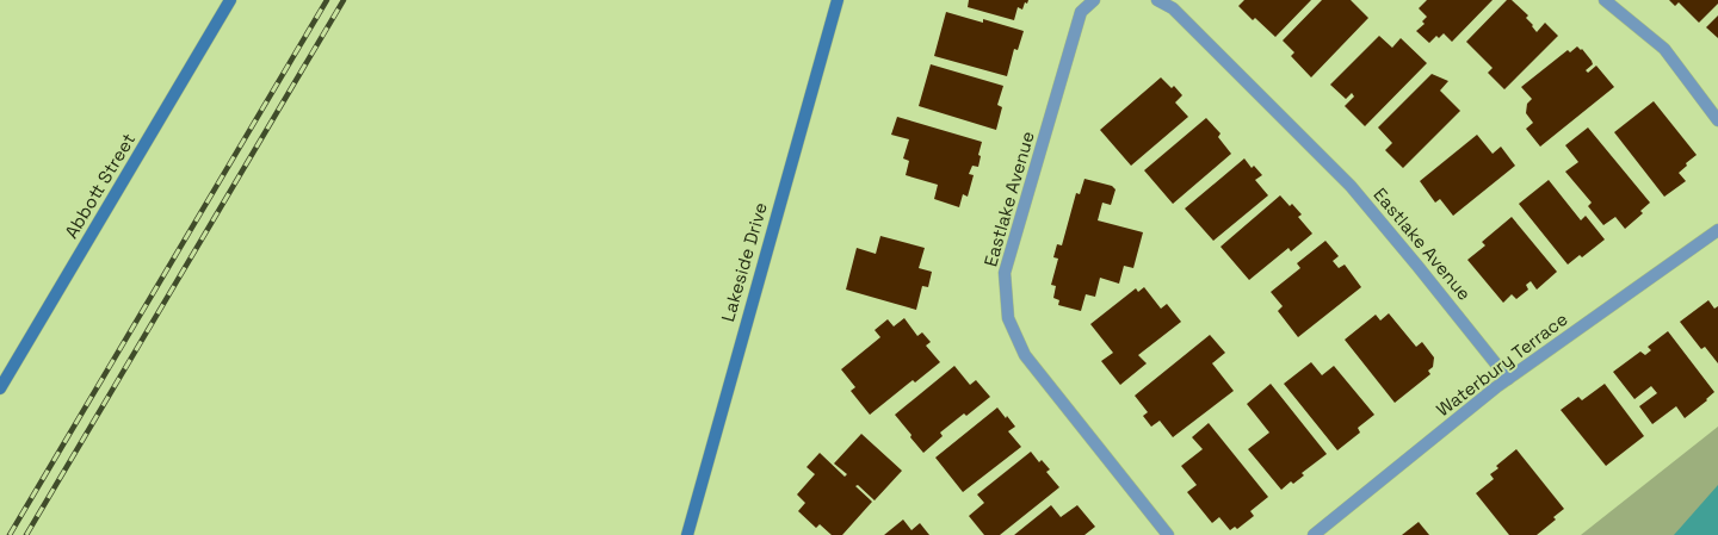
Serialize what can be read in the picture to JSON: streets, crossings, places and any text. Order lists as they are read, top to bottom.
{
  "streets": {
    "street": [
      "Abbott Street",
      "Eastlake Avenue",
      "Lakeside Drive",
      "Waterbury Terrace"
    ]
  },
  "crossings": [
    ["Eastlake Avenue", "Waterbury Terrace"]
  ]
}
